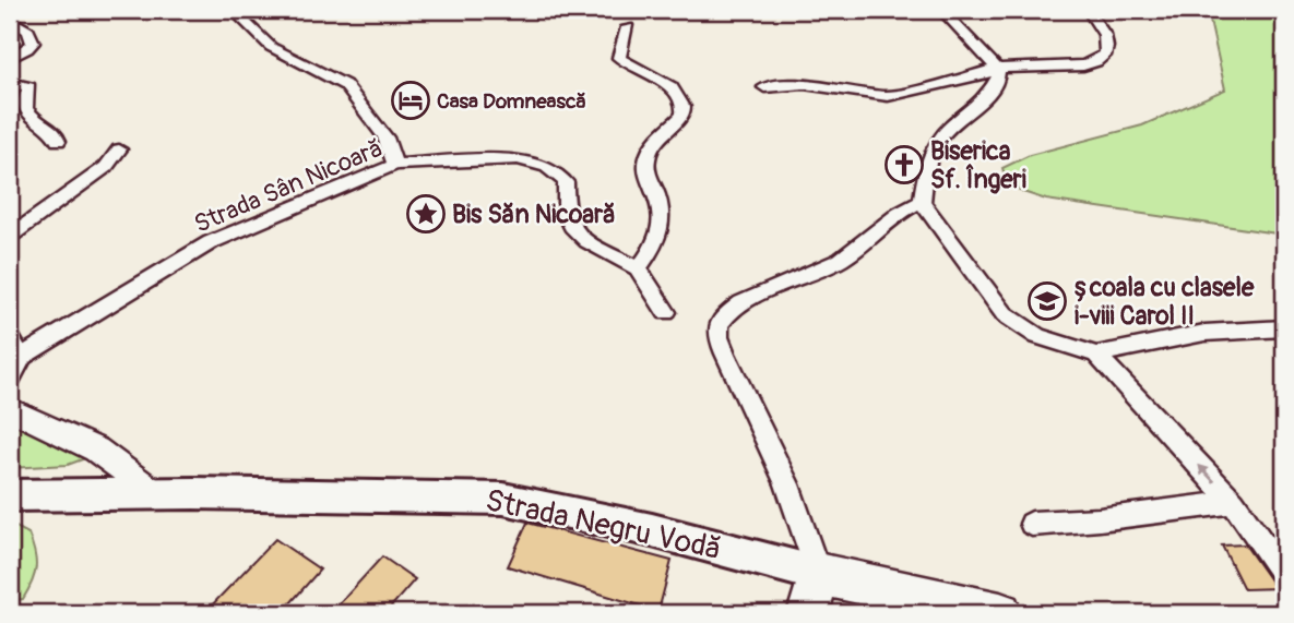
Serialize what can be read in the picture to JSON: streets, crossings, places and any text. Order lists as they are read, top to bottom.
{
  "streets": {
    "main road": ["Strada Negru Vodă"],
    "street": ["Strada Sân Nicoară"]
  },
  "places": {
    "hotel": ["Casa Domnească"],
    "church": ["Biserica Sf. Îngeri"],
    "place": ["Bis Săn Nicoară"],
    "school or university": ["școala cu clasele i-viii Carol II"]
  }
}
